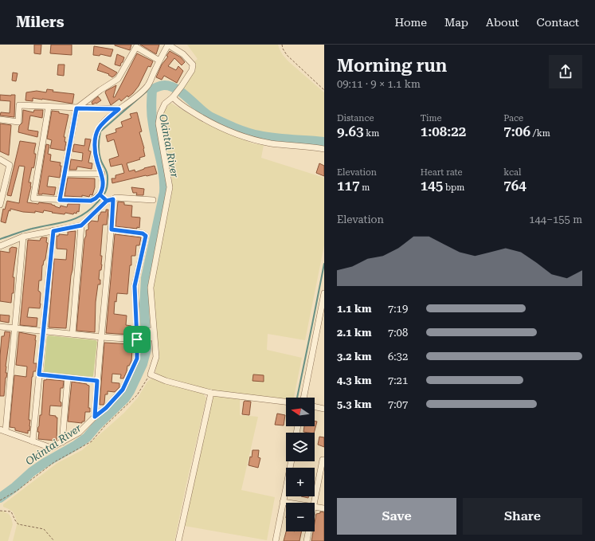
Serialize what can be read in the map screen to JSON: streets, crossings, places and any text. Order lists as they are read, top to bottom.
{
  "water": ["Okintai River"],
  "north": "left",
  "page": {
    "header": "Milers",
    "nav": [
      "Home",
      "Map",
      "About",
      "Contact"
    ],
    "heading": ["Morning run", "09:11 · 9 × 1.1 km"],
    "stats": [
      ["Distance", "9.63 km"],
      ["Time", "1:08:22"],
      ["Pace", "7:06 /km"],
      ["Elevation", "117 m"],
      ["Heart rate", "145 bpm"],
      ["kcal", "764"]
    ],
    "chart": ["Elevation", "144–155 m"],
    "list": [
      {
        "name": "1.1 km",
        "note": "7:19"
      },
      {
        "name": "2.1 km",
        "note": "7:08"
      },
      {
        "name": "3.2 km",
        "note": "6:32"
      },
      {
        "name": "4.3 km",
        "note": "7:21"
      },
      {
        "name": "5.3 km",
        "note": "7:07"
      }
    ],
    "map_buttons": ["+", "−"],
    "buttons": ["Save", "Share"]
  }
}
